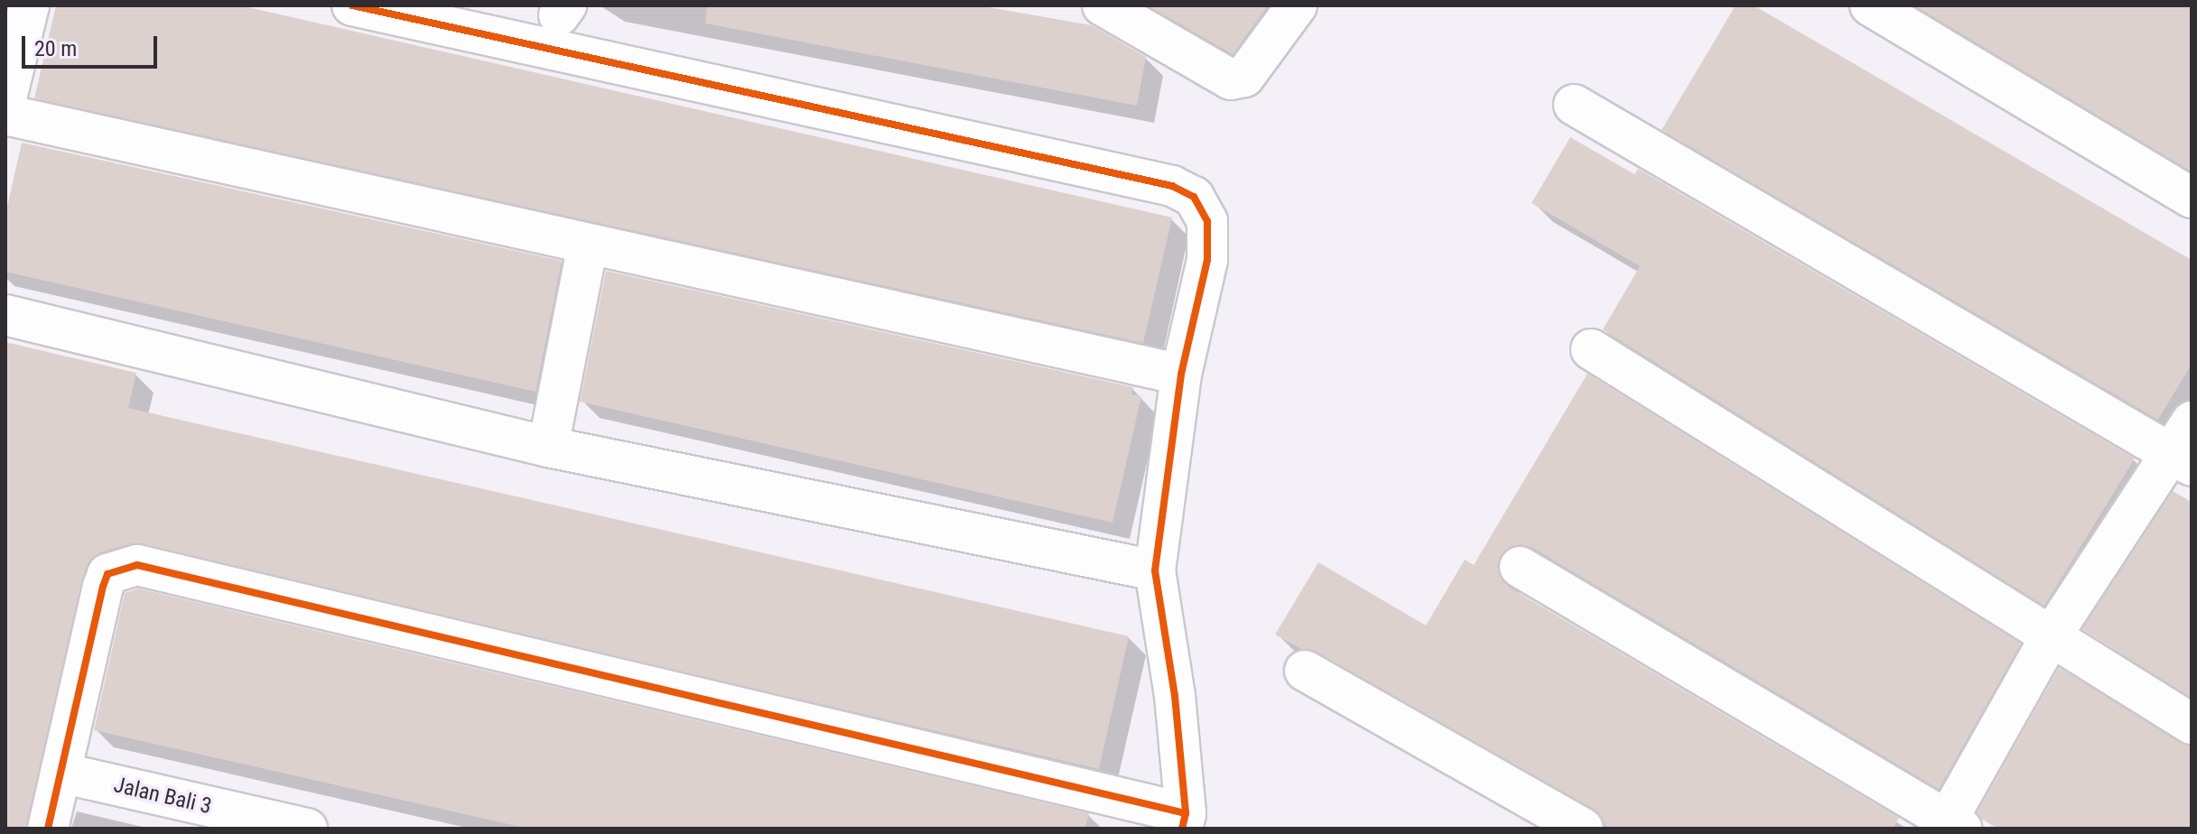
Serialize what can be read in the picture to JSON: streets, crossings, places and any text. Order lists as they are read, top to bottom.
{
  "streets": {
    "street": ["Jalan Bali 3"]
  },
  "scale_bar": "20 m"
}
